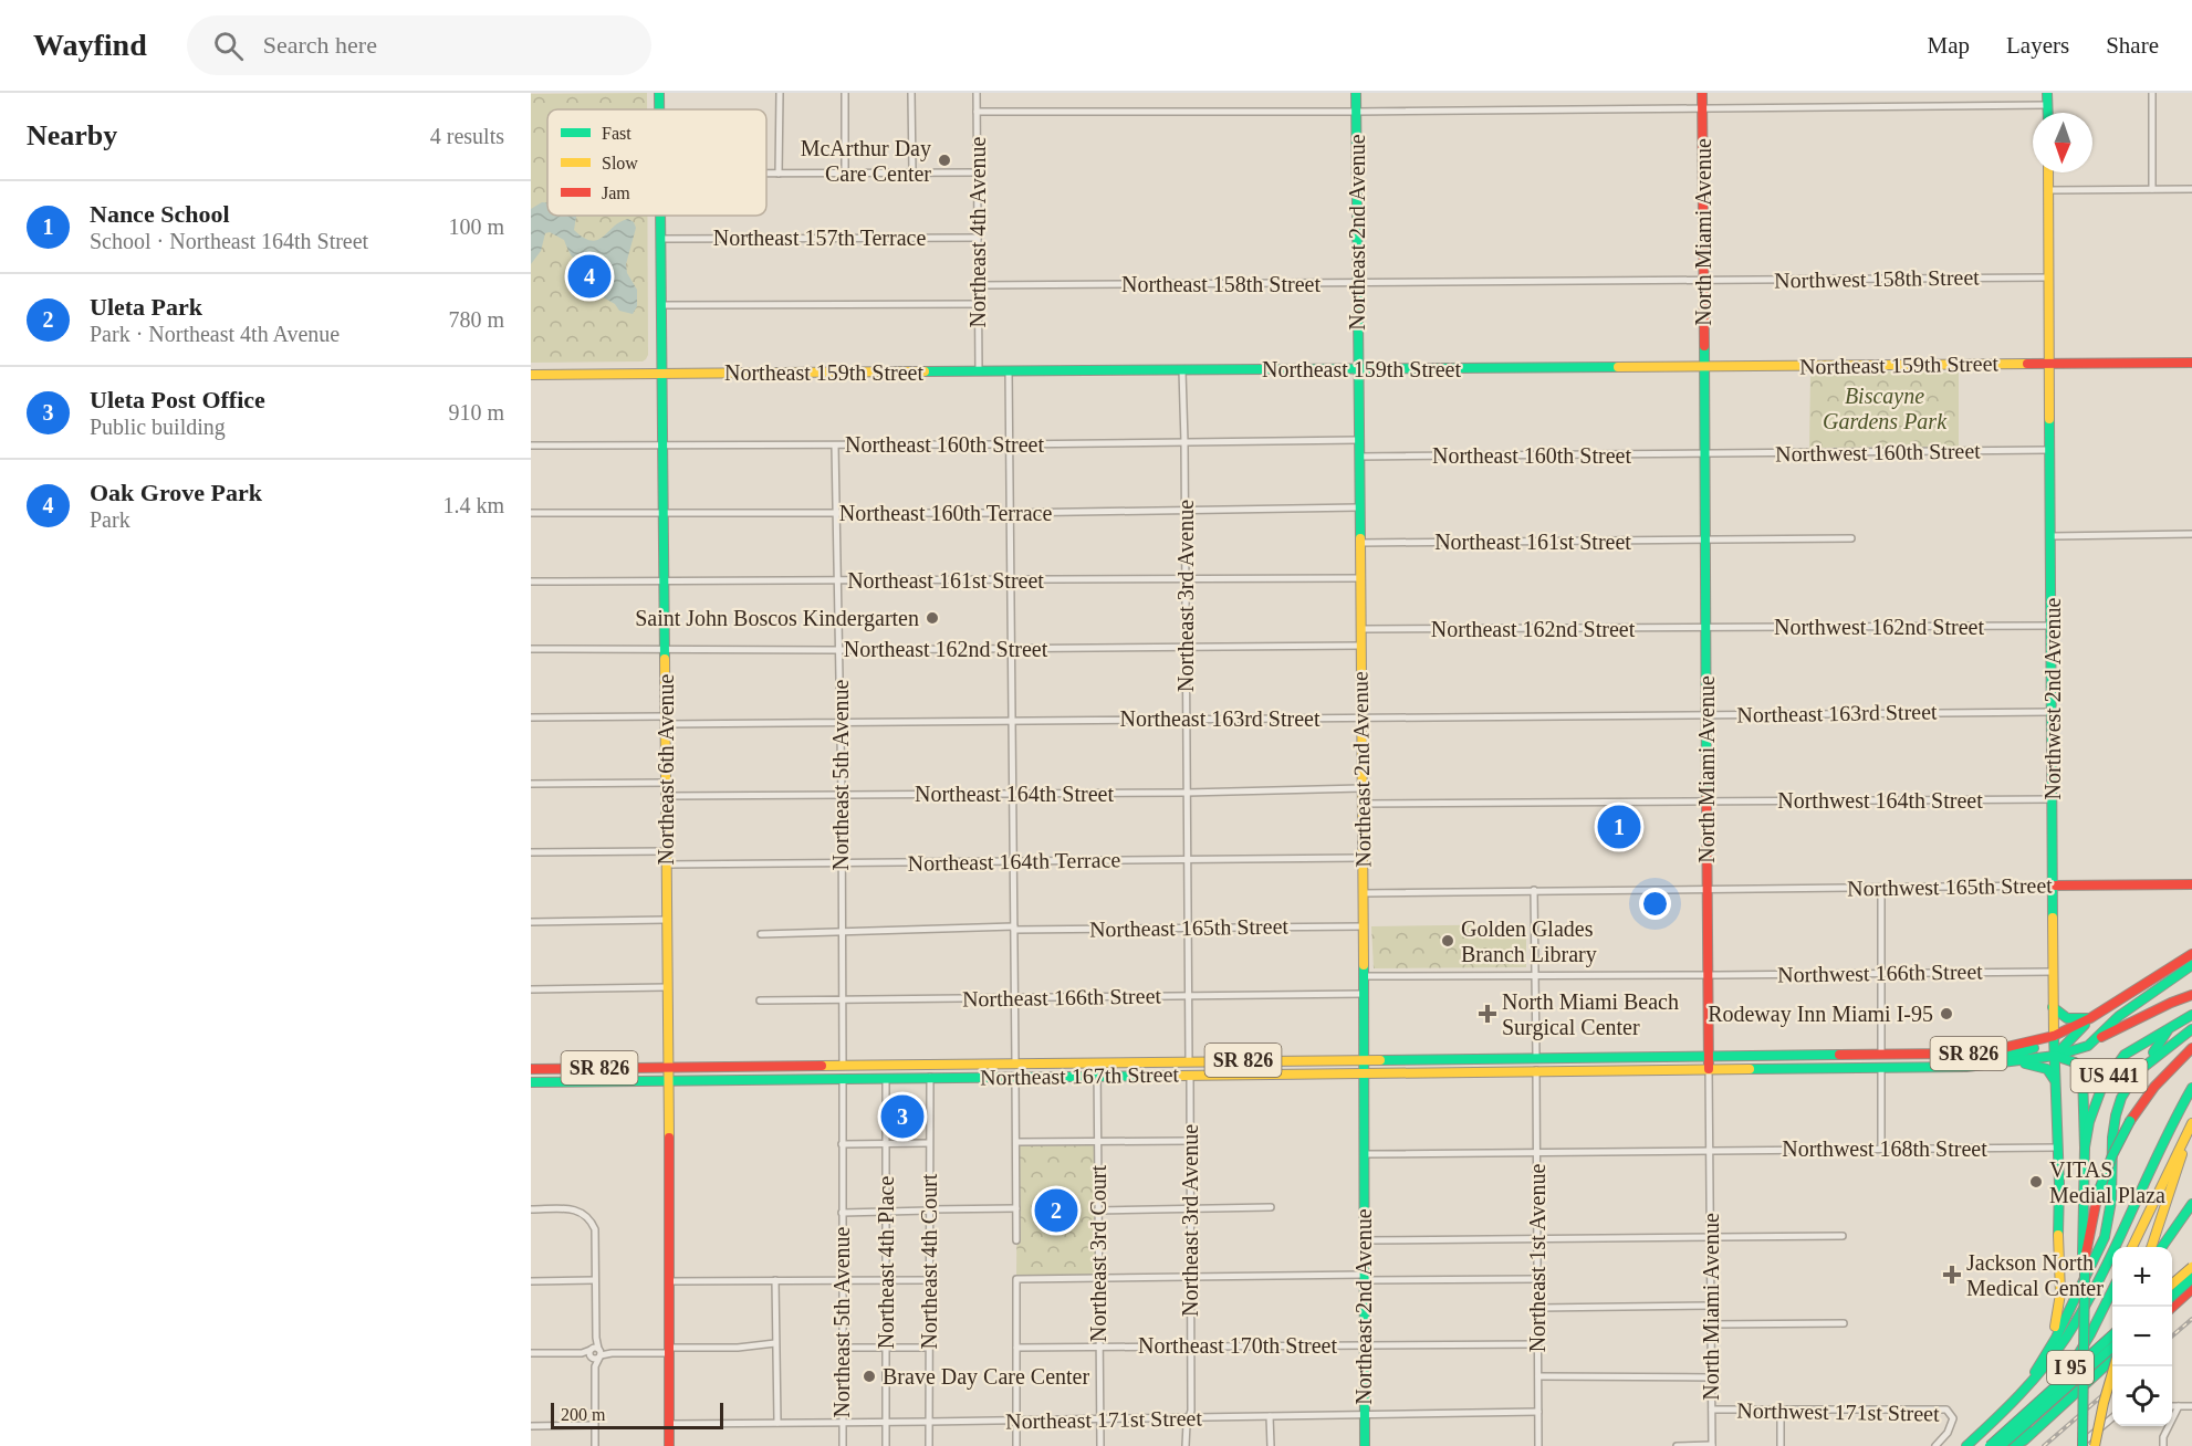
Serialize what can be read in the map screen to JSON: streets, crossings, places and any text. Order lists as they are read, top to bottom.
{
  "streets": {
    "main road": [
      "Northeast 2nd Avenue",
      "North Miami Avenue",
      "Northeast 159th Street",
      "Northwest 2nd Avenue",
      "Northeast 6th Avenue",
      "Northwest 165th Street",
      "SR 826",
      "Northeast 167th Street",
      "US 441",
      "I 95"
    ],
    "street": [
      "Northeast 4th Avenue",
      "Northeast 157th Terrace",
      "Northwest 158th Street",
      "Northeast 158th Street",
      "Northeast 160th Street",
      "Northwest 160th Street",
      "Northeast 160th Terrace",
      "Northeast 161st Street",
      "Northeast 3rd Avenue",
      "Northwest 162nd Street",
      "Northeast 162nd Street",
      "Northeast 163rd Street",
      "Northeast 5th Avenue",
      "Northeast 164th Street",
      "Northwest 164th Street",
      "Northeast 164th Terrace",
      "Northeast 165th Street",
      "Northwest 166th Street",
      "Northeast 166th Street",
      "Northwest 168th Street",
      "Northeast 3rd Court",
      "Northeast 1st Avenue",
      "Northeast 4th Court",
      "Northeast 4th Place",
      "Northeast 170th Street",
      "Northwest 171st Street",
      "Northeast 171st Street"
    ]
  },
  "crossings": [
    ["Northeast 4th Avenue", "Northeast 157th Terrace"],
    ["Northeast 4th Avenue", "Northeast 158th Street"],
    ["Northeast 4th Avenue", "Northeast 159th Street"],
    ["Northeast 2nd Avenue", "Northeast 158th Street"],
    ["Northeast 2nd Avenue", "Northeast 159th Street"],
    ["Northeast 2nd Avenue", "Northeast 160th Street"],
    ["Northeast 2nd Avenue", "Northeast 160th Terrace"],
    ["Northeast 2nd Avenue", "Northeast 161st Street"],
    ["Northeast 2nd Avenue", "Northeast 162nd Street"],
    ["Northeast 2nd Avenue", "Northeast 163rd Street"],
    ["Northeast 2nd Avenue", "Northeast 164th Street"],
    ["Northeast 2nd Avenue", "Northeast 164th Terrace"],
    ["Northeast 2nd Avenue", "Northeast 165th Street"],
    ["Northeast 2nd Avenue", "Northeast 166th Street"],
    ["Northeast 2nd Avenue", "Northeast 167th Street"],
    ["Northeast 2nd Avenue", "Northwest 168th Street"],
    ["Northeast 2nd Avenue", "Northeast 170th Street"],
    ["Northeast 2nd Avenue", "Northeast 171st Street"],
    ["North Miami Avenue", "Northwest 158th Street"],
    ["North Miami Avenue", "Northeast 158th Street"],
    ["North Miami Avenue", "Northeast 159th Street"],
    ["North Miami Avenue", "Northeast 160th Street"],
    ["North Miami Avenue", "Northwest 160th Street"],
    ["North Miami Avenue", "Northeast 161st Street"],
    ["North Miami Avenue", "Northwest 162nd Street"],
    ["North Miami Avenue", "Northeast 162nd Street"],
    ["North Miami Avenue", "Northeast 163rd Street"],
    ["North Miami Avenue", "Northwest 164th Street"],
    ["North Miami Avenue", "Northwest 165th Street"],
    ["North Miami Avenue", "Northwest 166th Street"],
    ["North Miami Avenue", "SR 826"],
    ["North Miami Avenue", "Northeast 167th Street"],
    ["North Miami Avenue", "Northwest 168th Street"],
    ["North Miami Avenue", "Northwest 171st Street"],
    ["Northeast 157th Terrace", "Northeast 6th Avenue"],
    ["Northwest 158th Street", "Northeast 158th Street"],
    ["Northwest 158th Street", "Northwest 2nd Avenue"],
    ["Northeast 159th Street", "Northeast 3rd Avenue"],
    ["Northeast 159th Street", "Northwest 2nd Avenue"],
    ["Northeast 159th Street", "Northeast 6th Avenue"],
    ["Northeast 160th Street", "Northwest 160th Street"],
    ["Northeast 160th Street", "Northeast 3rd Avenue"],
    ["Northeast 160th Street", "Northeast 6th Avenue"],
    ["Northeast 160th Street", "Northeast 5th Avenue"],
    ["Northwest 160th Street", "Northwest 2nd Avenue"],
    ["Northeast 160th Terrace", "Northeast 3rd Avenue"],
    ["Northeast 160th Terrace", "Northeast 6th Avenue"],
    ["Northeast 160th Terrace", "Northeast 5th Avenue"],
    ["Northeast 161st Street", "Northeast 3rd Avenue"],
    ["Northeast 161st Street", "Northeast 6th Avenue"],
    ["Northeast 161st Street", "Northeast 5th Avenue"],
    ["Northeast 3rd Avenue", "Northeast 162nd Street"],
    ["Northeast 3rd Avenue", "Northeast 163rd Street"],
    ["Northeast 3rd Avenue", "Northeast 164th Street"],
    ["Northeast 3rd Avenue", "Northeast 164th Terrace"],
    ["Northeast 3rd Avenue", "Northeast 165th Street"],
    ["Northeast 3rd Avenue", "Northeast 166th Street"],
    ["Northeast 3rd Avenue", "Northeast 167th Street"],
    ["Northeast 3rd Avenue", "Northeast 170th Street"],
    ["Northeast 3rd Avenue", "Northeast 171st Street"],
    ["Northwest 162nd Street", "Northeast 162nd Street"],
    ["Northwest 162nd Street", "Northwest 2nd Avenue"],
    ["Northeast 162nd Street", "Northeast 6th Avenue"],
    ["Northeast 162nd Street", "Northeast 5th Avenue"],
    ["Northwest 2nd Avenue", "Northeast 163rd Street"],
    ["Northwest 2nd Avenue", "Northwest 164th Street"],
    ["Northwest 2nd Avenue", "Northwest 165th Street"],
    ["Northwest 2nd Avenue", "Northwest 166th Street"],
    ["Northwest 2nd Avenue", "SR 826"],
    ["Northwest 2nd Avenue", "Northwest 168th Street"],
    ["Northeast 163rd Street", "Northeast 6th Avenue"],
    ["Northeast 163rd Street", "Northeast 5th Avenue"],
    ["Northeast 6th Avenue", "Northeast 164th Street"],
    ["Northeast 6th Avenue", "Northeast 164th Terrace"],
    ["Northeast 6th Avenue", "Northeast 167th Street"],
    ["Northeast 6th Avenue", "Northeast 171st Street"],
    ["Northeast 5th Avenue", "Northeast 164th Street"],
    ["Northeast 5th Avenue", "Northeast 164th Terrace"],
    ["Northeast 5th Avenue", "Northeast 165th Street"],
    ["Northeast 5th Avenue", "Northeast 166th Street"],
    ["Northeast 5th Avenue", "Northeast 167th Street"],
    ["Northeast 5th Avenue", "Northeast 171st Street"],
    ["SR 826", "Northeast 167th Street"],
    ["Northeast 167th Street", "Northeast 3rd Court"],
    ["Northeast 167th Street", "Northeast 1st Avenue"],
    ["Northeast 167th Street", "Northeast 4th Court"],
    ["Northeast 167th Street", "Northeast 4th Place"],
    ["Northwest 168th Street", "Northeast 1st Avenue"],
    ["Northeast 3rd Court", "Northeast 170th Street"],
    ["Northeast 3rd Court", "Northeast 171st Street"],
    ["Northeast 1st Avenue", "Northeast 170th Street"],
    ["Northeast 1st Avenue", "Northeast 171st Street"],
    ["Northeast 4th Court", "Northeast 171st Street"],
    ["Northeast 4th Place", "Northeast 171st Street"]
  ],
  "parks": ["Biscayne Gardens Park"],
  "places": {
    "other": [
      "McArthur Day Care Center",
      "Saint John Boscos Kindergarten",
      "Golden Glades Branch Library",
      "Rodeway Inn Miami I-95",
      "VITAS Medial Plaza",
      "Brave Day Care Center"
    ],
    "health": ["North Miami Beach Surgical Center", "Jackson North Medical Center"]
  },
  "legend": ["Fast", "Slow", "Jam"],
  "scale_bar": "200 m",
  "north": "bottom",
  "page": {
    "header": "Wayfind",
    "search": "Search here",
    "nav": ["Map", "Layers", "Share"],
    "heading": ["Nearby", "4 results"],
    "list": [
      {
        "mark": "1",
        "name": "Nance School",
        "note": "School · Northeast 164th Street",
        "value": "100 m"
      },
      {
        "mark": "2",
        "name": "Uleta Park",
        "note": "Park · Northeast 4th Avenue",
        "value": "780 m"
      },
      {
        "mark": "3",
        "name": "Uleta Post Office",
        "note": "Public building",
        "value": "910 m"
      },
      {
        "mark": "4",
        "name": "Oak Grove Park",
        "note": "Park",
        "value": "1.4 km"
      }
    ],
    "pins": [
      "4",
      "1",
      "3",
      "2"
    ],
    "map_buttons": ["+", "−"],
    "scale": "200 m"
  }
}
